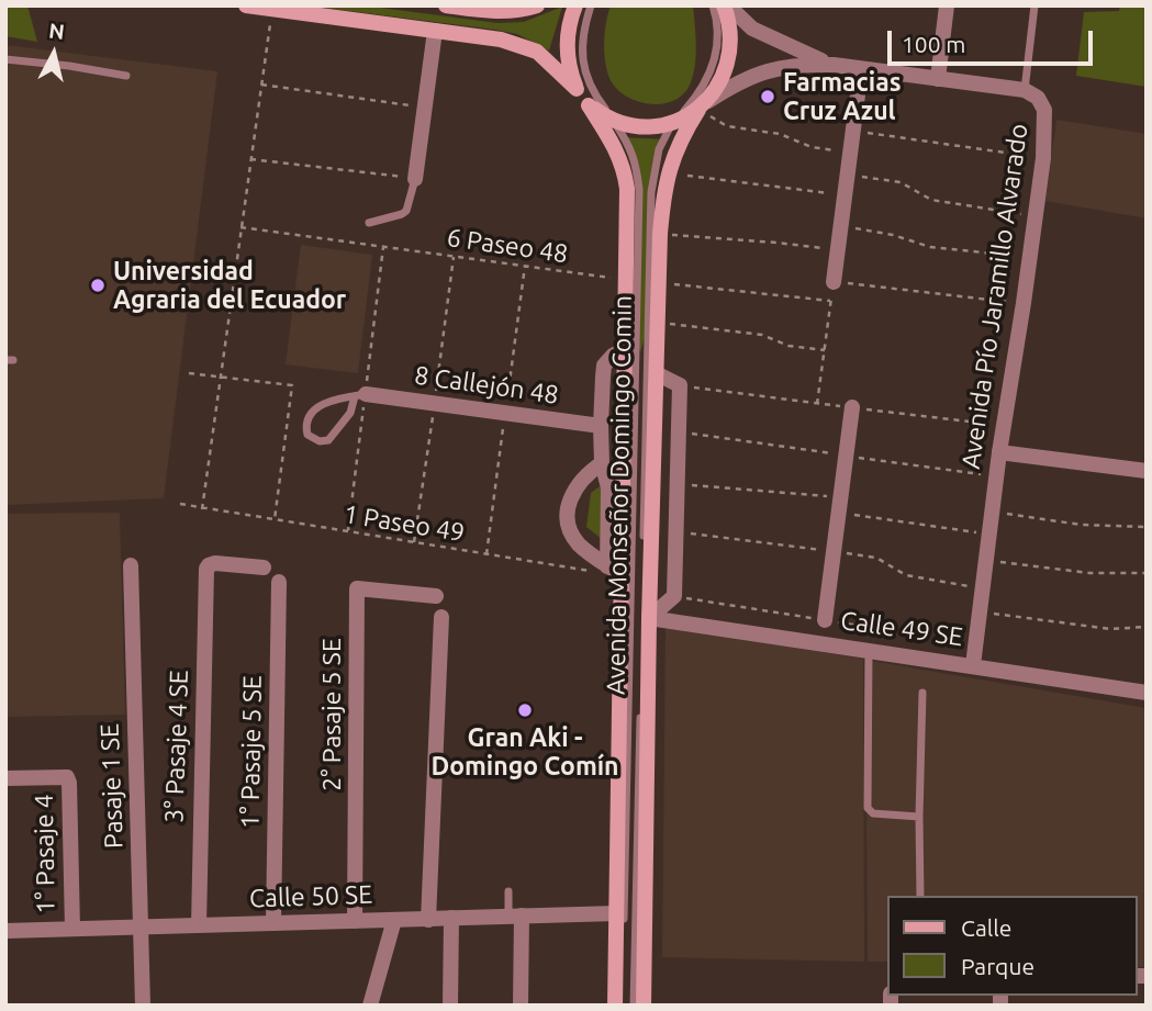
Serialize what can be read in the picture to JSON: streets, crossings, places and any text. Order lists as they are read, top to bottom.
{
  "streets": {
    "main road": ["Avenida Monseñor Domingo Comin"],
    "street": [
      "Avenida Pío Jaramillo Alvarado",
      "8 Callejón 48",
      "Calle 49 SE",
      "2° Pasaje 5 SE",
      "3° Pasaje 4 SE",
      "1° Pasaje 5 SE",
      "Pasaje 1 SE",
      "1° Pasaje 4",
      "Calle 50 SE"
    ],
    "path": ["6 Paseo 48", "1 Paseo 49"]
  },
  "crossings": [
    ["6 Paseo 48", "Avenida Monseñor Domingo Comin"],
    ["Avenida Pío Jaramillo Alvarado", "Avenida Monseñor Domingo Comin"],
    ["Avenida Pío Jaramillo Alvarado", "Calle 49 SE"],
    ["8 Callejón 48", "Avenida Monseñor Domingo Comin"],
    ["Avenida Monseñor Domingo Comin", "1 Paseo 49"],
    ["Avenida Monseñor Domingo Comin", "Calle 49 SE"],
    ["Avenida Monseñor Domingo Comin", "Calle 50 SE"],
    ["2° Pasaje 5 SE", "Calle 50 SE"],
    ["3° Pasaje 4 SE", "Calle 50 SE"],
    ["1° Pasaje 5 SE", "Calle 50 SE"],
    ["Pasaje 1 SE", "Calle 50 SE"],
    ["1° Pasaje 4", "Calle 50 SE"]
  ],
  "places": ["Farmacias Cruz Azul", "Universidad Agraria del Ecuador", "Gran Aki - Domingo Comín"],
  "legend": ["Calle", "Parque"],
  "scale_bar": "100 m",
  "north": "top"
}
